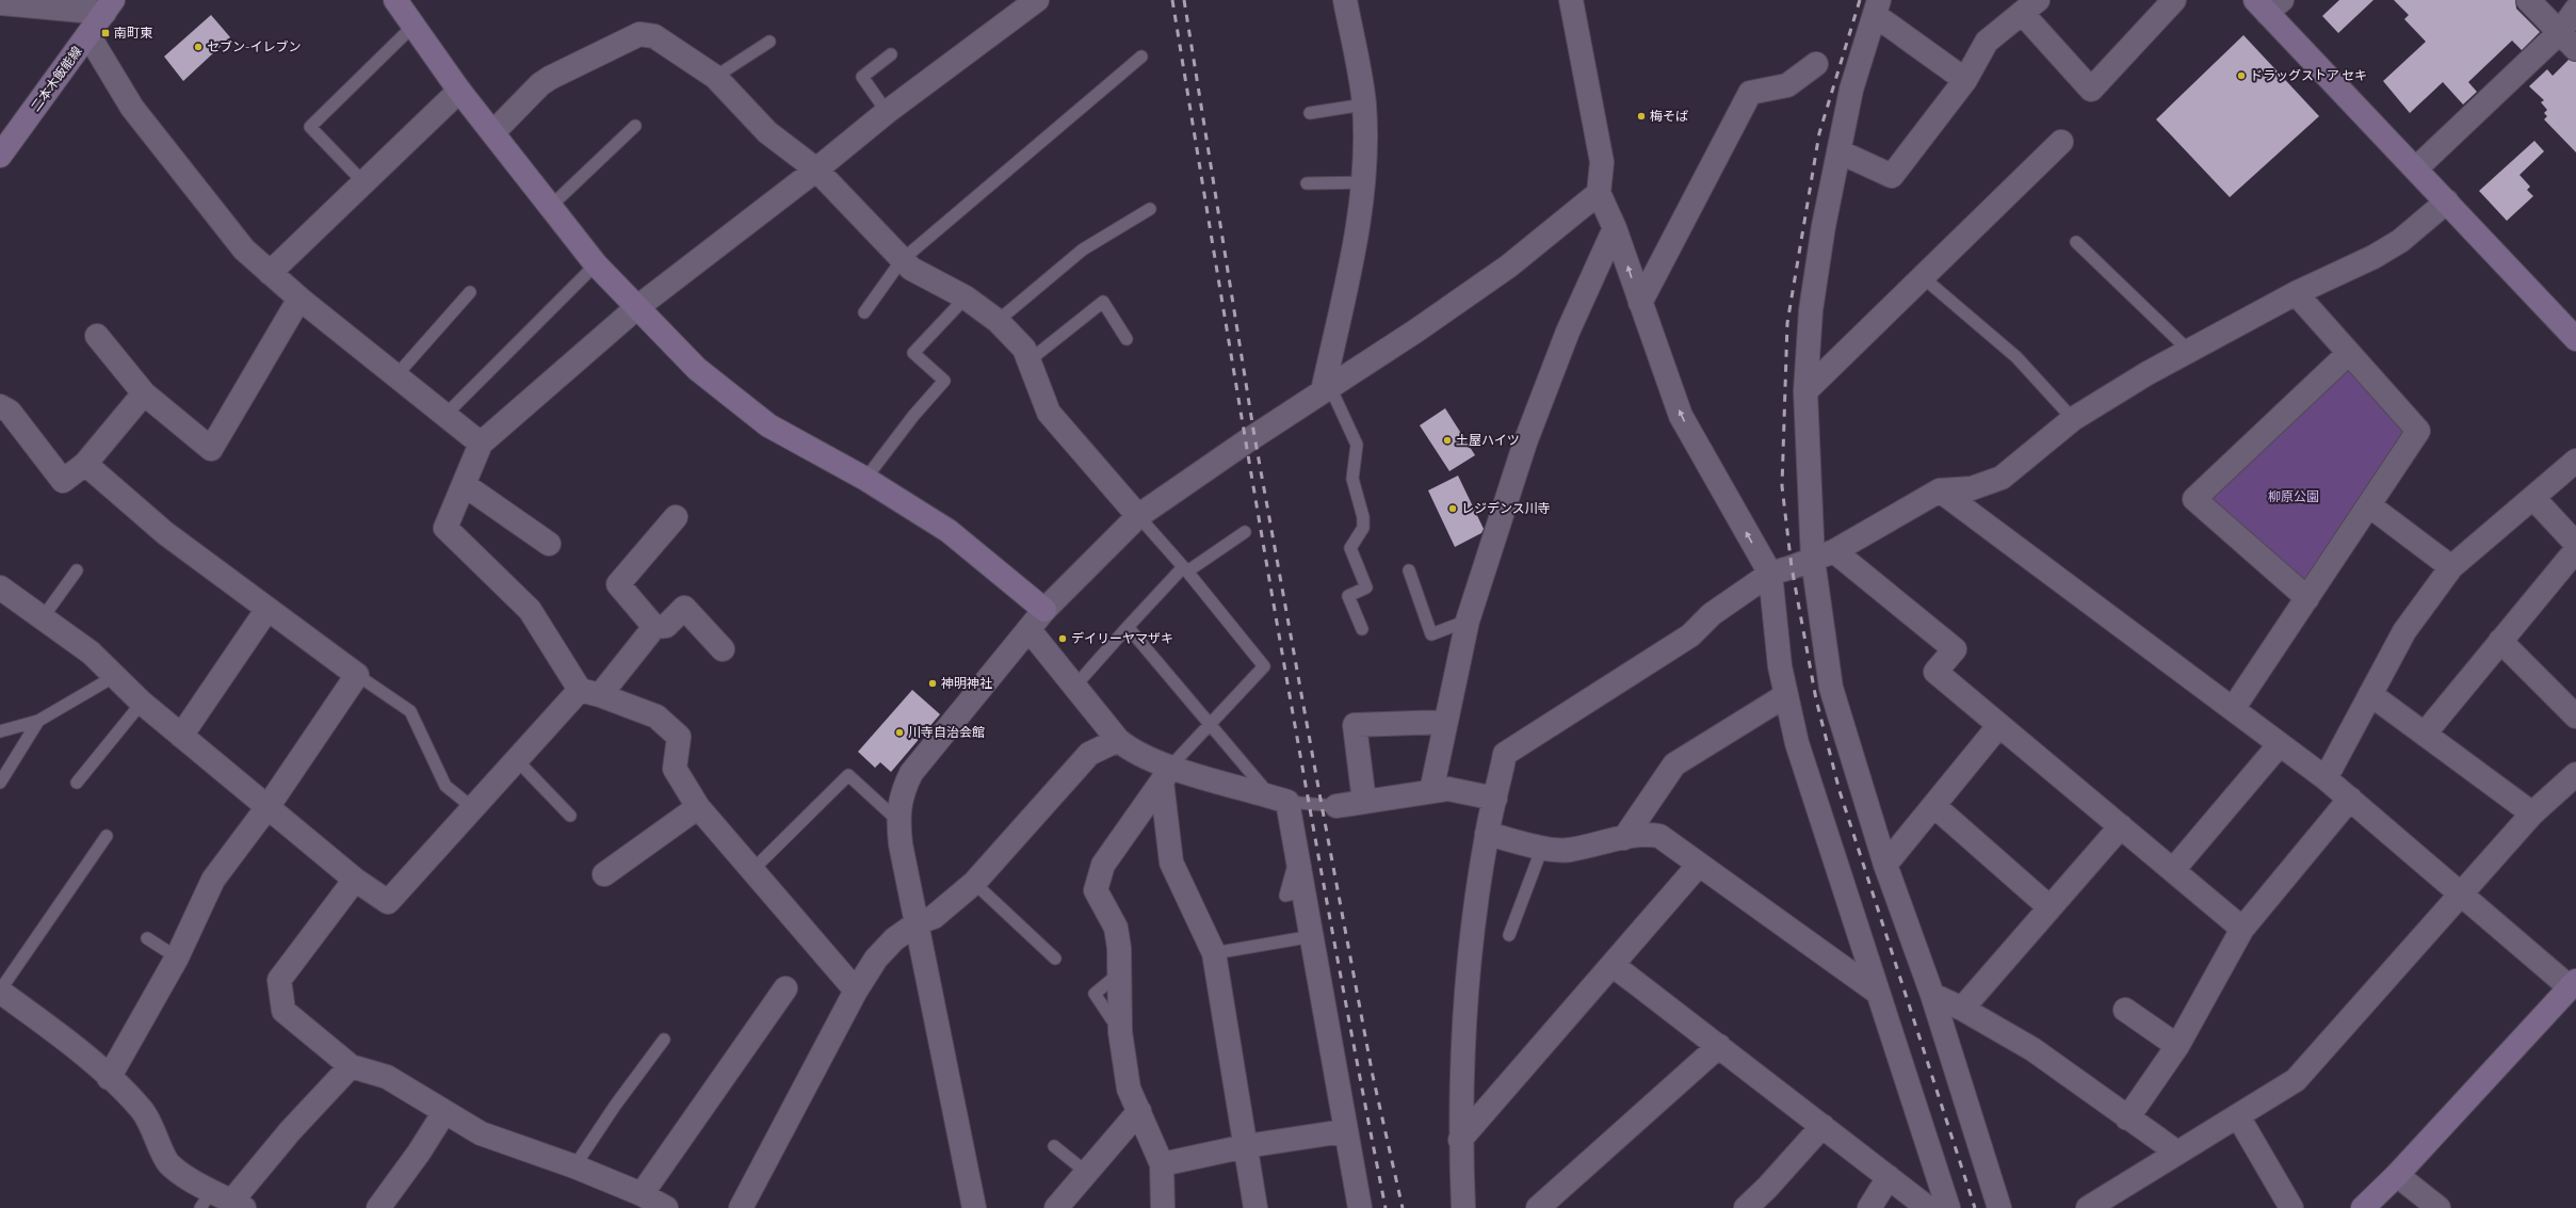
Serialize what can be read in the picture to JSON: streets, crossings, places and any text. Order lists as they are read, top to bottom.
{
  "streets": {
    "street": ["二本木飯能線"]
  },
  "parks": ["柳原公園"],
  "places": {
    "transit": ["南町東"],
    "other": [
      "セブン-イレブン",
      "ドラッグストア セキ",
      "梅そば",
      "土屋ハイツ",
      "レジデンス川寺",
      "デイリーヤマザキ",
      "神明神社",
      "川寺自治会館"
    ]
  }
}
